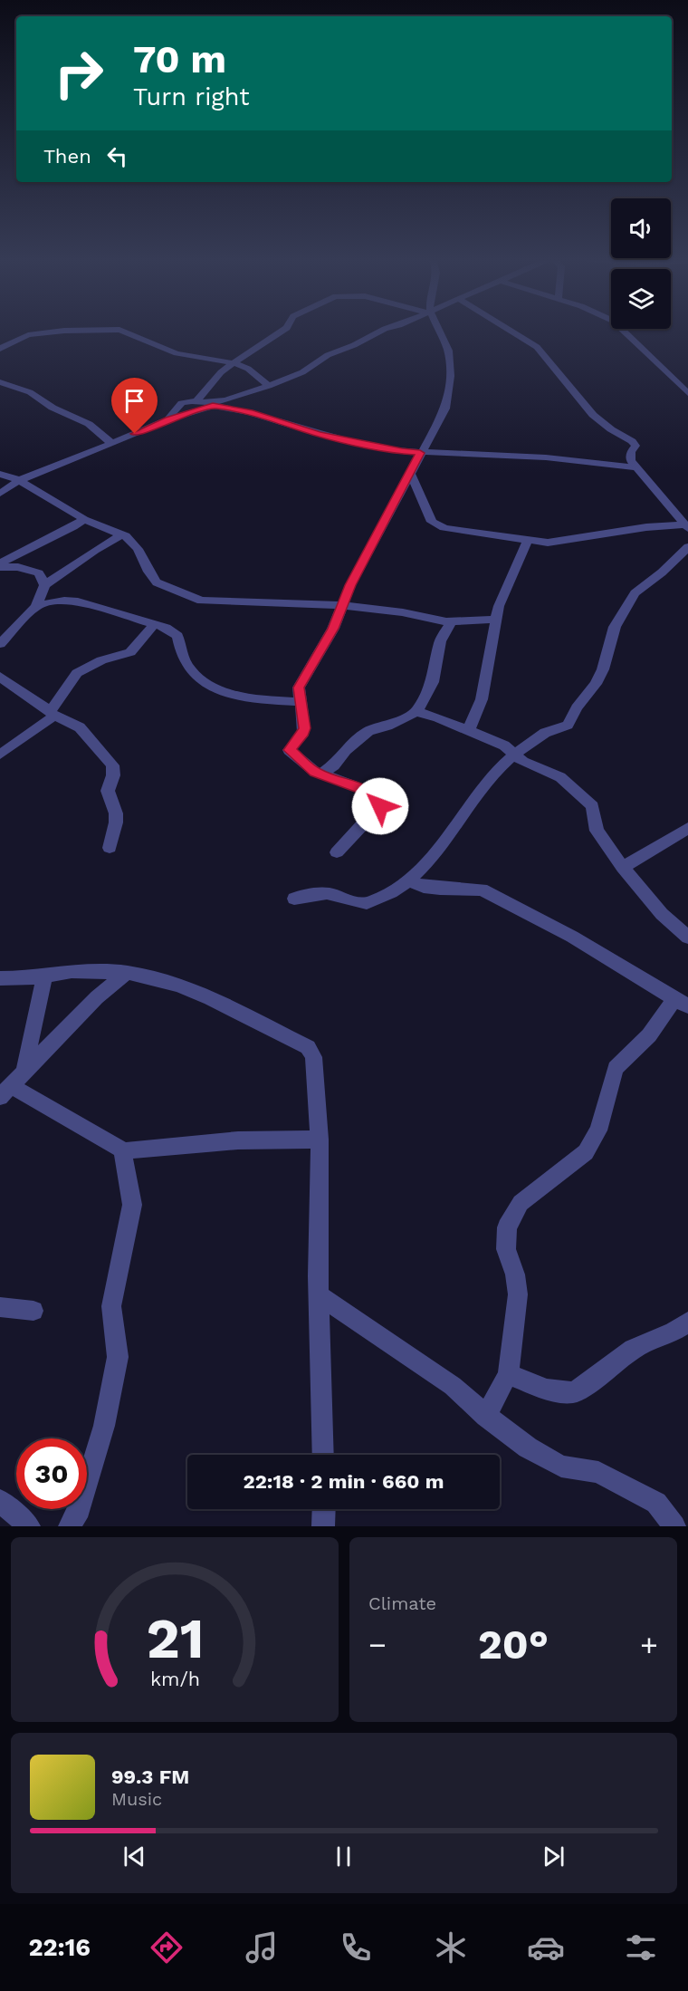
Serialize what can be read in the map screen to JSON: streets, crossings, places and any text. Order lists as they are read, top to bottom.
{
  "page": {
    "turn": ["70 m", "Turn right"],
    "then": "Then",
    "limit": "30",
    "trip": "22:18 · 2 min · 660 m",
    "tile": "Climate",
    "heat": ["−", "20°", "+"],
    "song": ["99.3 FM", "Music"],
    "tabs": "22:16",
    "gauge": ["21", "km/h"]
  }
}
